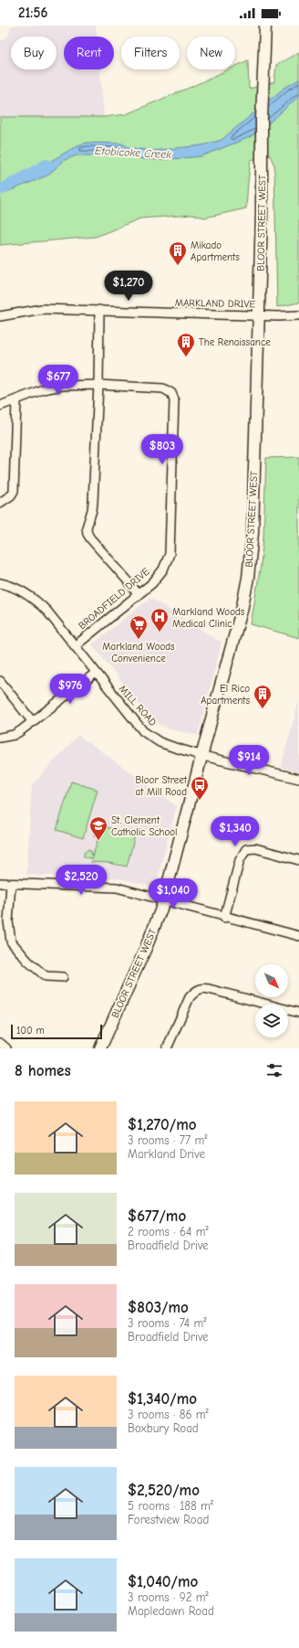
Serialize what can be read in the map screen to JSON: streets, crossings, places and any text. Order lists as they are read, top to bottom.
{
  "streets": {
    "main road": ["BLOOR STREET WEST"],
    "street": ["MARKLAND DRIVE", "BROADFIELD DRIVE", "MILL ROAD"]
  },
  "crossings": [
    ["BLOOR STREET WEST", "MARKLAND DRIVE"],
    ["BLOOR STREET WEST", "MILL ROAD"],
    ["BROADFIELD DRIVE", "MILL ROAD"]
  ],
  "water": ["Etobicoke Creek"],
  "places": {
    "building": ["Mikado Apartments", "The Renaissance", "El Rico Apartments"],
    "hospital": ["Markland Woods Medical Clinic"],
    "supermarket": ["Markland Woods Convenience"],
    "bus stop": ["Bloor Street at Mill Road"],
    "school or university": ["St. Clement Catholic School"]
  },
  "scale_bar": "100 m",
  "north": "bottom right",
  "page": {
    "status": "21:56",
    "chip": [
      "Buy",
      "Rent",
      "Filters",
      "New"
    ],
    "price": [
      "$1,270",
      "$677",
      "$803",
      "$976",
      "$914",
      "$1,340",
      "$2,520",
      "$1,040"
    ],
    "scale": "100 m",
    "heading": "8 homes",
    "list": [
      {
        "name": "$1,270/mo",
        "note": "3 rooms · 77 m² · Markland Drive"
      },
      {
        "name": "$677/mo",
        "note": "2 rooms · 64 m² · Broadfield Drive"
      },
      {
        "name": "$803/mo",
        "note": "3 rooms · 74 m² · Broadfield Drive"
      },
      {
        "name": "$1,340/mo",
        "note": "3 rooms · 86 m² · Boxbury Road"
      },
      {
        "name": "$2,520/mo",
        "note": "5 rooms · 188 m² · Forestview Road"
      },
      {
        "name": "$1,040/mo",
        "note": "3 rooms · 92 m² · Mapledawn Road"
      }
    ]
  }
}
